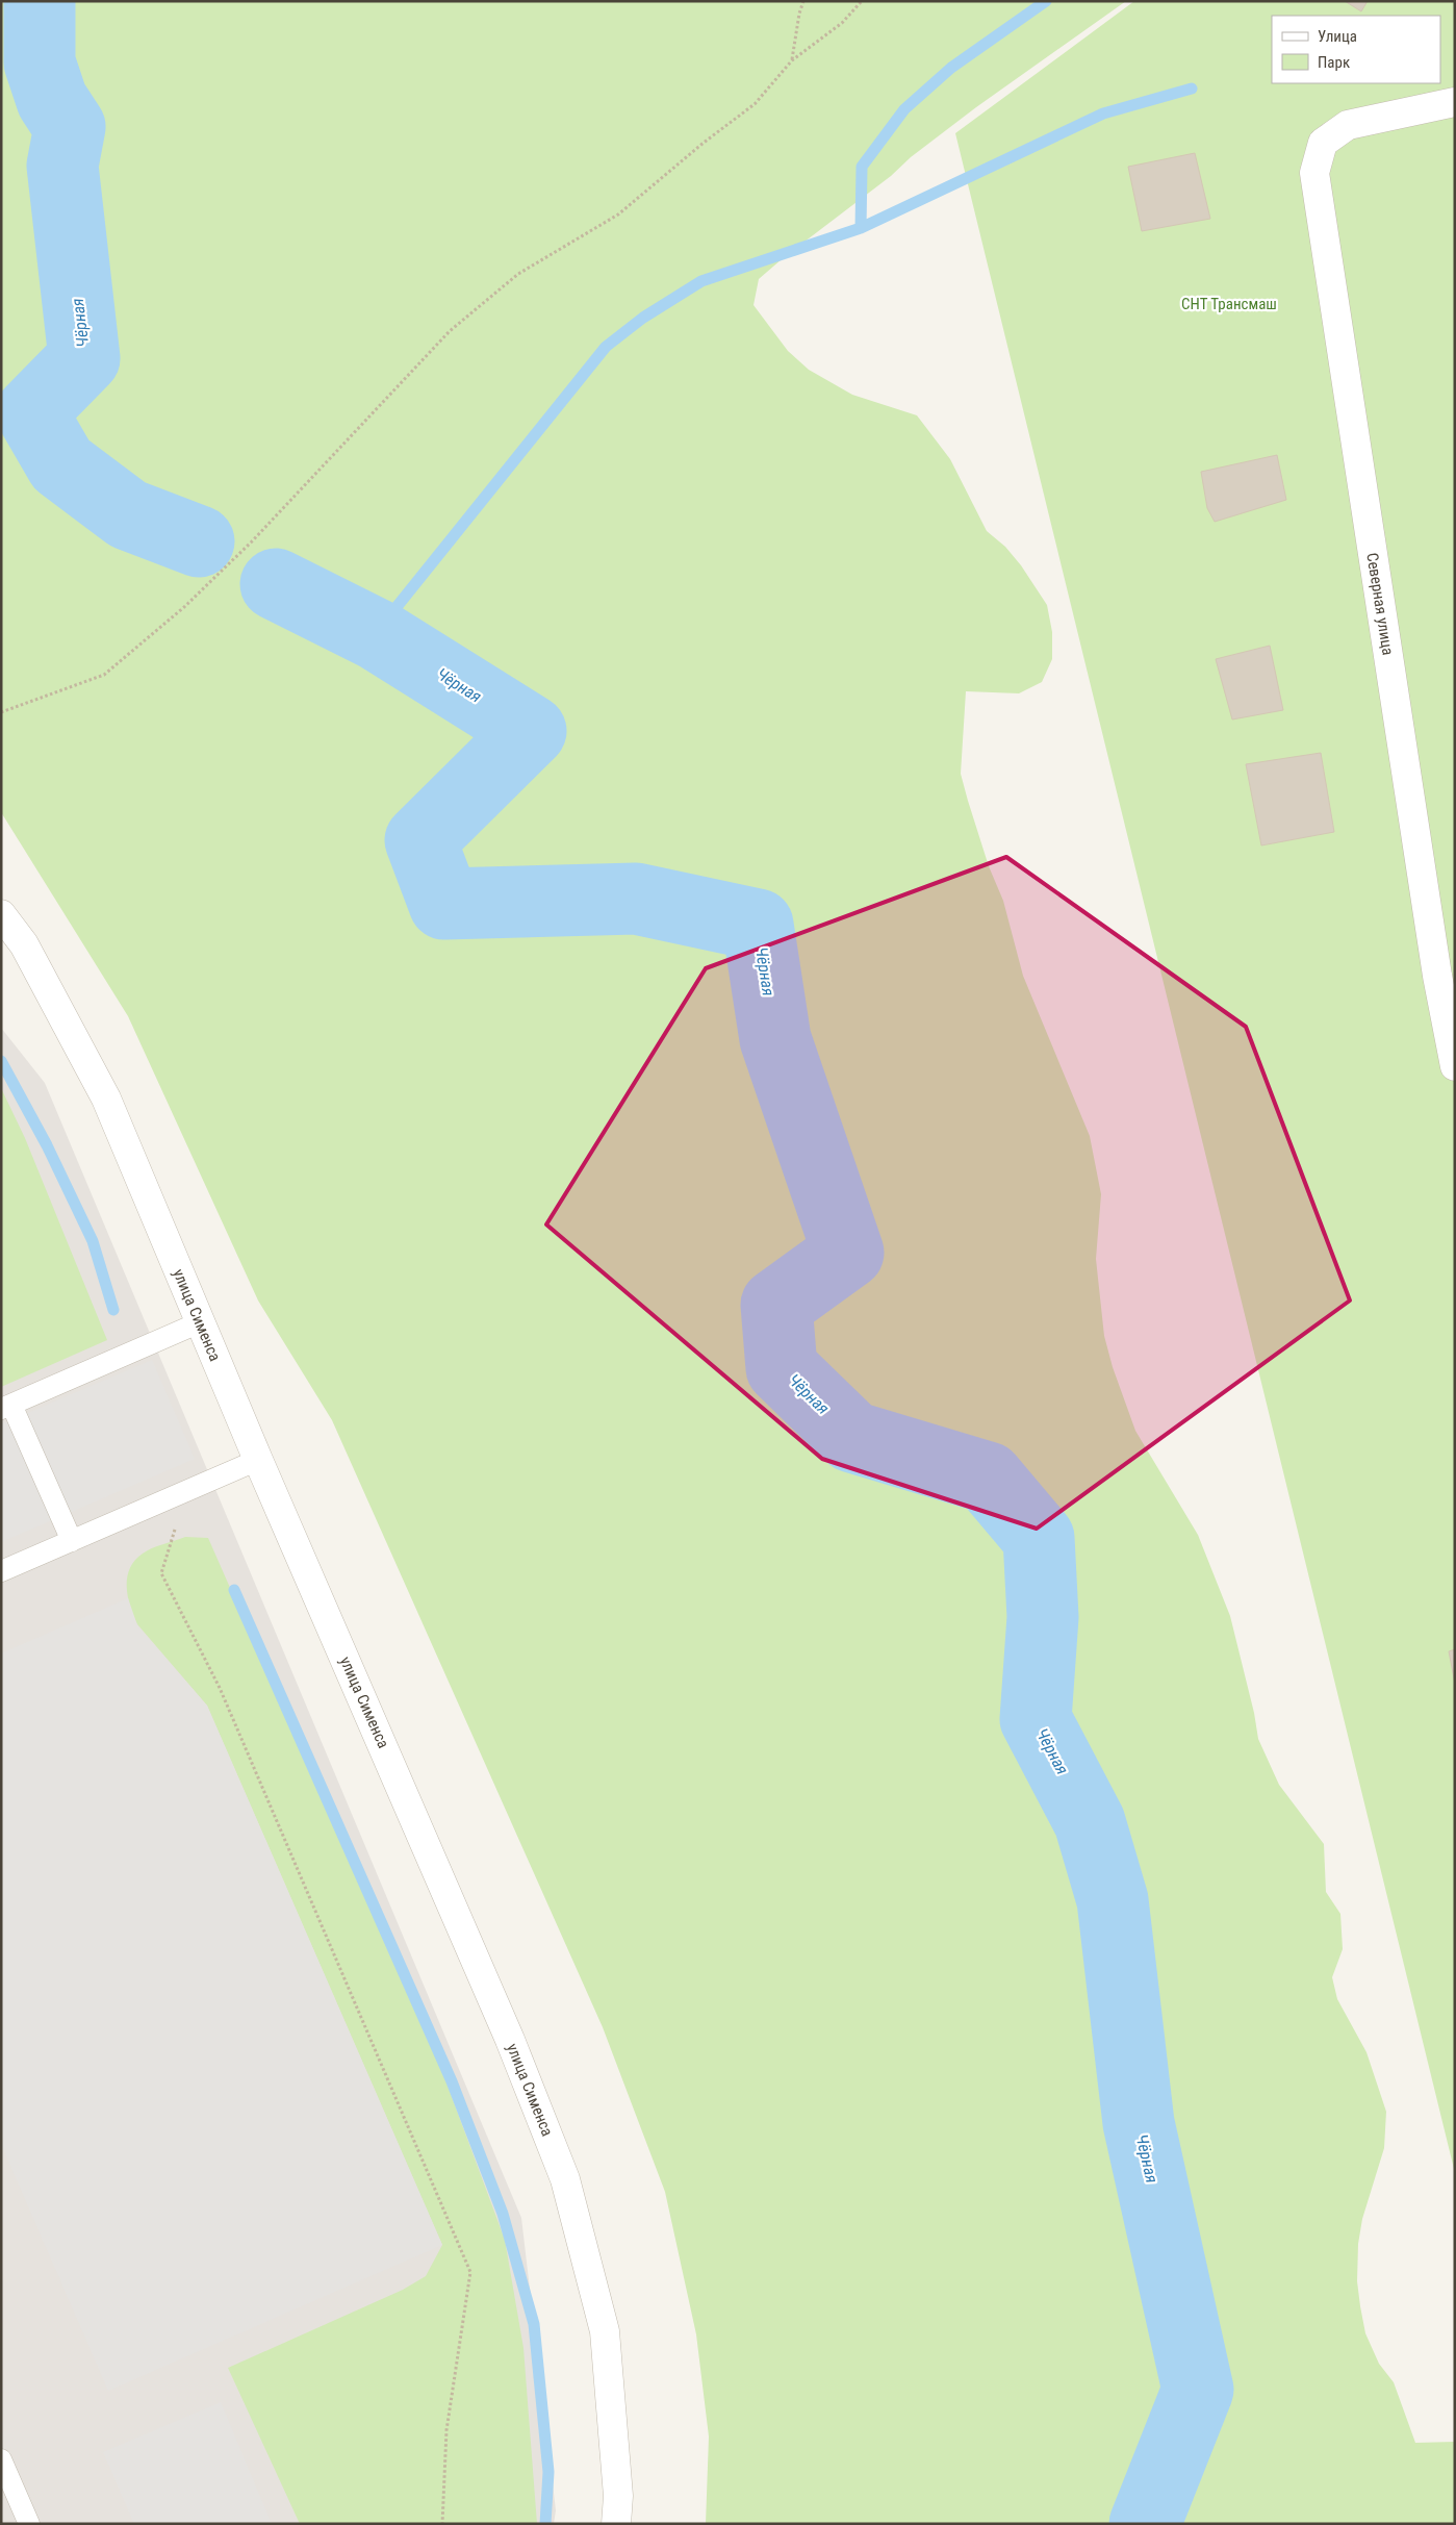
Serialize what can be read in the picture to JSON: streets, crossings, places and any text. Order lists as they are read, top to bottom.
{
  "streets": {
    "street": ["Северная улица", "улица Сименса"]
  },
  "water": ["Чёрная"],
  "parks": ["СНТ Трансмаш"],
  "legend": ["Улица", "Парк"]
}
